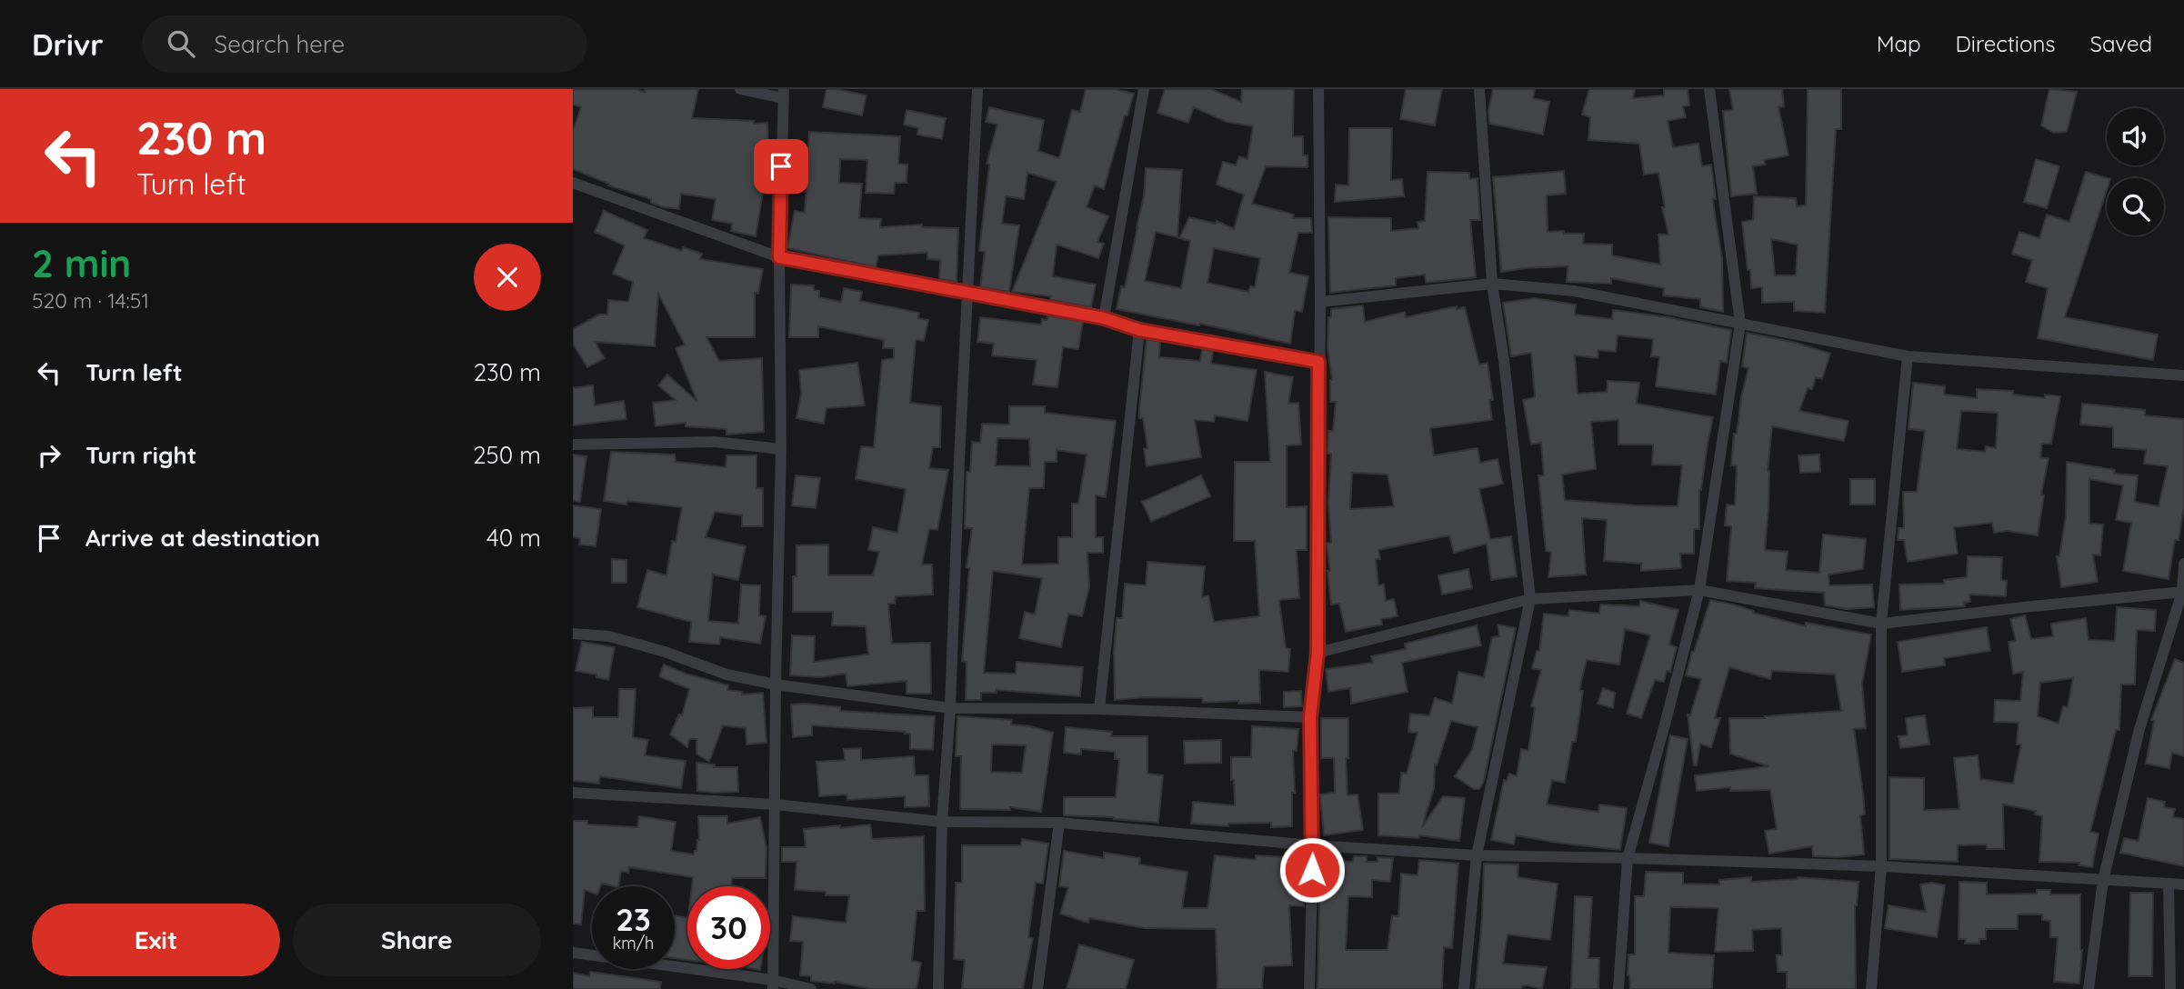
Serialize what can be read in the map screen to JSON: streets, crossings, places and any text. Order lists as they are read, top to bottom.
{
  "page": {
    "header": "Drivr",
    "search": "Search here",
    "nav": ["Map", "Directions", "Saved"],
    "turn": ["230 m", "Turn left"],
    "heading": ["2 min", "520 m · 14:51"],
    "list": [
      {
        "name": "Turn left",
        "value": "230 m"
      },
      {
        "name": "Turn right",
        "value": "250 m"
      },
      {
        "name": "Arrive at destination",
        "value": "40 m"
      }
    ],
    "speed": "23 km/h",
    "limit": "30",
    "buttons": ["Exit", "Share"]
  }
}
